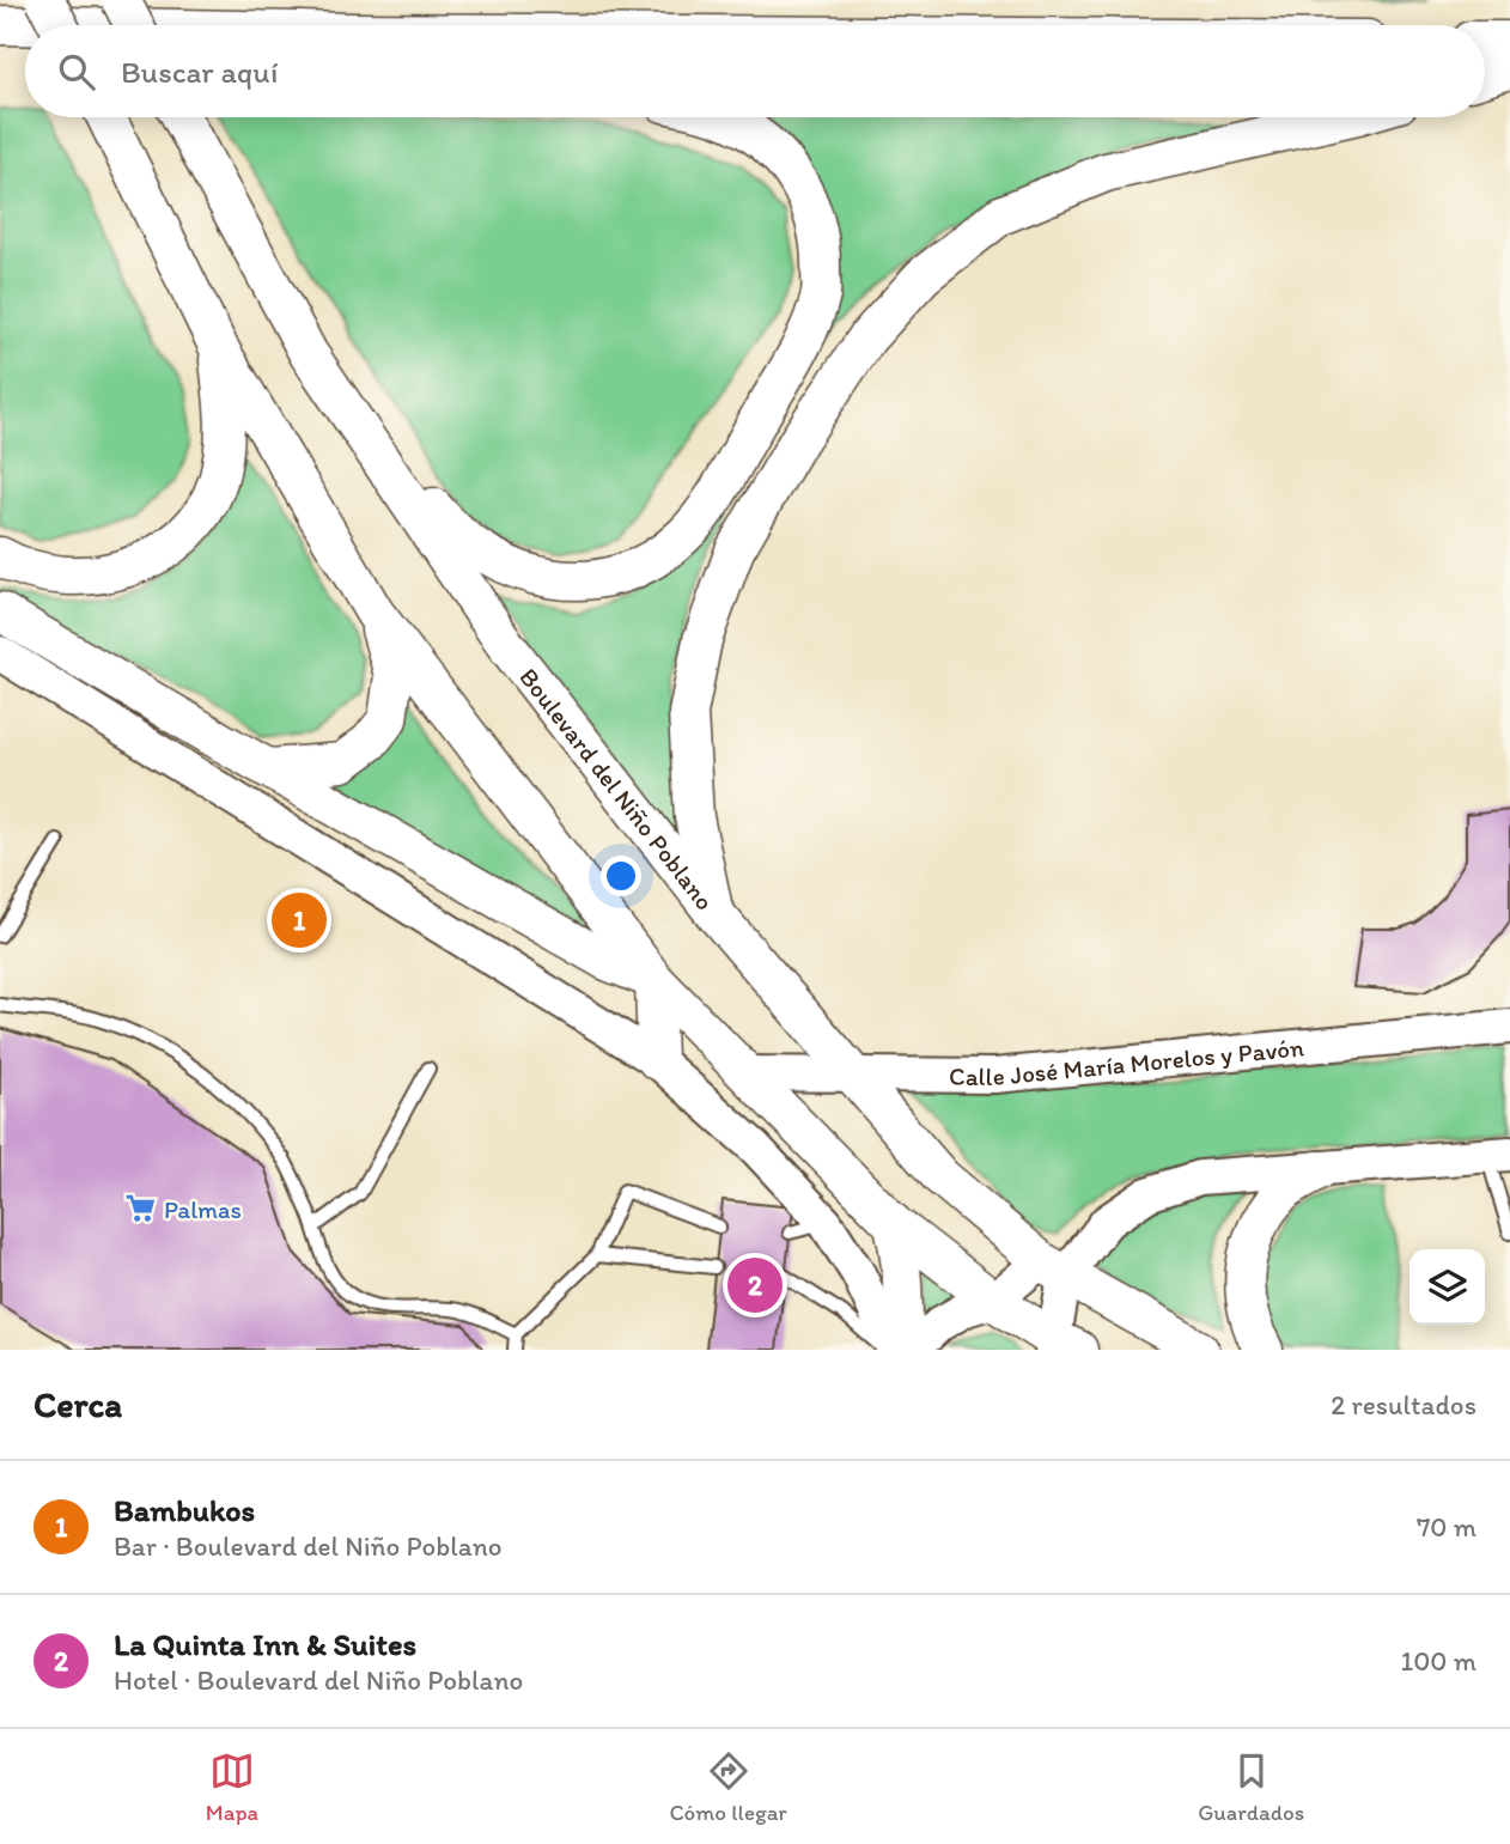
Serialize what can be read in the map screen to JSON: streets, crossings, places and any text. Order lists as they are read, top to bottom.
{
  "streets": {
    "main road": ["Boulevard del Niño Poblano"],
    "street": ["Calle José María Morelos y Pavón"]
  },
  "crossings": [
    ["Boulevard del Niño Poblano", "Calle José María Morelos y Pavón"]
  ],
  "places": {
    "supermarket": ["Palmas"]
  },
  "page": {
    "search": "Buscar aquí",
    "pins": ["1", "2"],
    "heading": ["Cerca", "2 resultados"],
    "list": [
      {
        "mark": "1",
        "name": "Bambukos",
        "note": "Bar · Boulevard del Niño Poblano",
        "value": "70 m"
      },
      {
        "mark": "2",
        "name": "La Quinta Inn & Suites",
        "note": "Hotel · Boulevard del Niño Poblano",
        "value": "100 m"
      }
    ],
    "nav": ["Mapa", "Cómo llegar", "Guardados"]
  }
}
